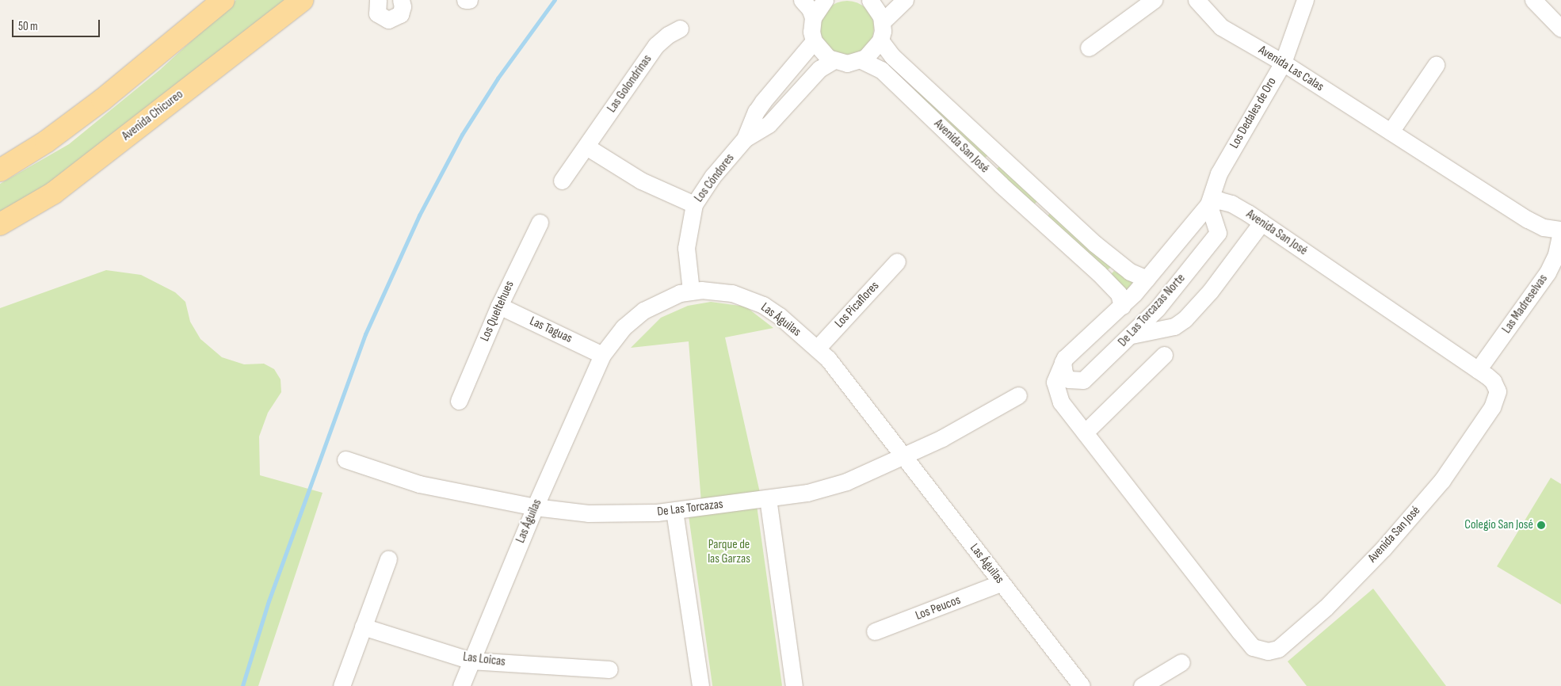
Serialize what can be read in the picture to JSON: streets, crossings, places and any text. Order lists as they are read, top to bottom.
{
  "streets": {
    "main road": ["Avenida Chicureo"],
    "street": [
      "Avenida Las Calas",
      "Las Golondrinas",
      "Los Dedales de Oro",
      "Avenida San José",
      "Los Cóndores",
      "Las Madreselvas",
      "Los Picaflores",
      "De Las Torcazas Norte",
      "Los Queltehues",
      "Las Águilas",
      "Las Taguas",
      "De Las Torcazas",
      "Los Peucos",
      "Las Loicas"
    ]
  },
  "crossings": [
    ["Avenida Las Calas", "Los Dedales de Oro"],
    ["Avenida Las Calas", "Las Madreselvas"],
    ["Los Dedales de Oro", "Avenida San José"],
    ["Los Dedales de Oro", "De Las Torcazas Norte"],
    ["Avenida San José", "Las Madreselvas"],
    ["Avenida San José", "De Las Torcazas Norte"],
    ["Los Cóndores", "Las Águilas"],
    ["Los Picaflores", "Las Águilas"],
    ["Los Queltehues", "Las Taguas"],
    ["Las Águilas", "Las Taguas"],
    ["Las Águilas", "De Las Torcazas"],
    ["Las Águilas", "Los Peucos"],
    ["Las Águilas", "Las Loicas"]
  ],
  "parks": ["Parque de las Garzas"],
  "places": ["Colegio San José"],
  "scale_bar": "50 m"
}
